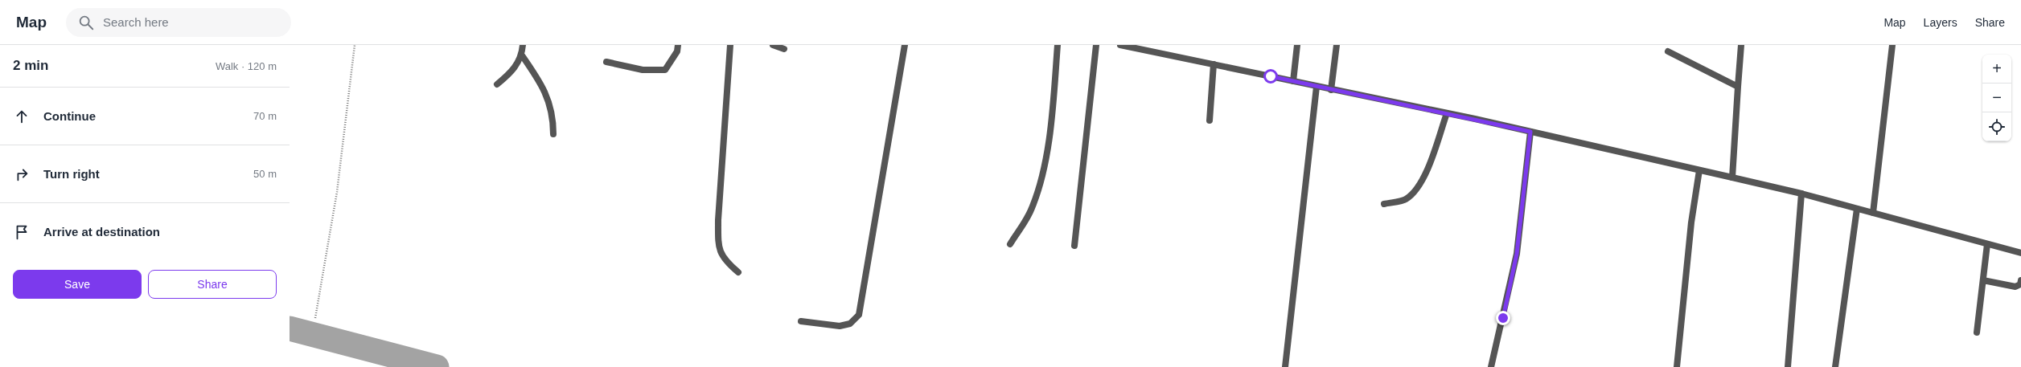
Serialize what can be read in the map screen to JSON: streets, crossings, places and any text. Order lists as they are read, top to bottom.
{
  "page": {
    "header": "Map",
    "search": "Search here",
    "nav": ["Map", "Layers", "Share"],
    "heading": ["2 min", "Walk · 120 m"],
    "map_buttons": ["+", "−"],
    "list": [
      ["Continue", "70 m"],
      ["Turn right", "50 m"],
      "Arrive at destination"
    ],
    "buttons": ["Save", "Share"]
  }
}
